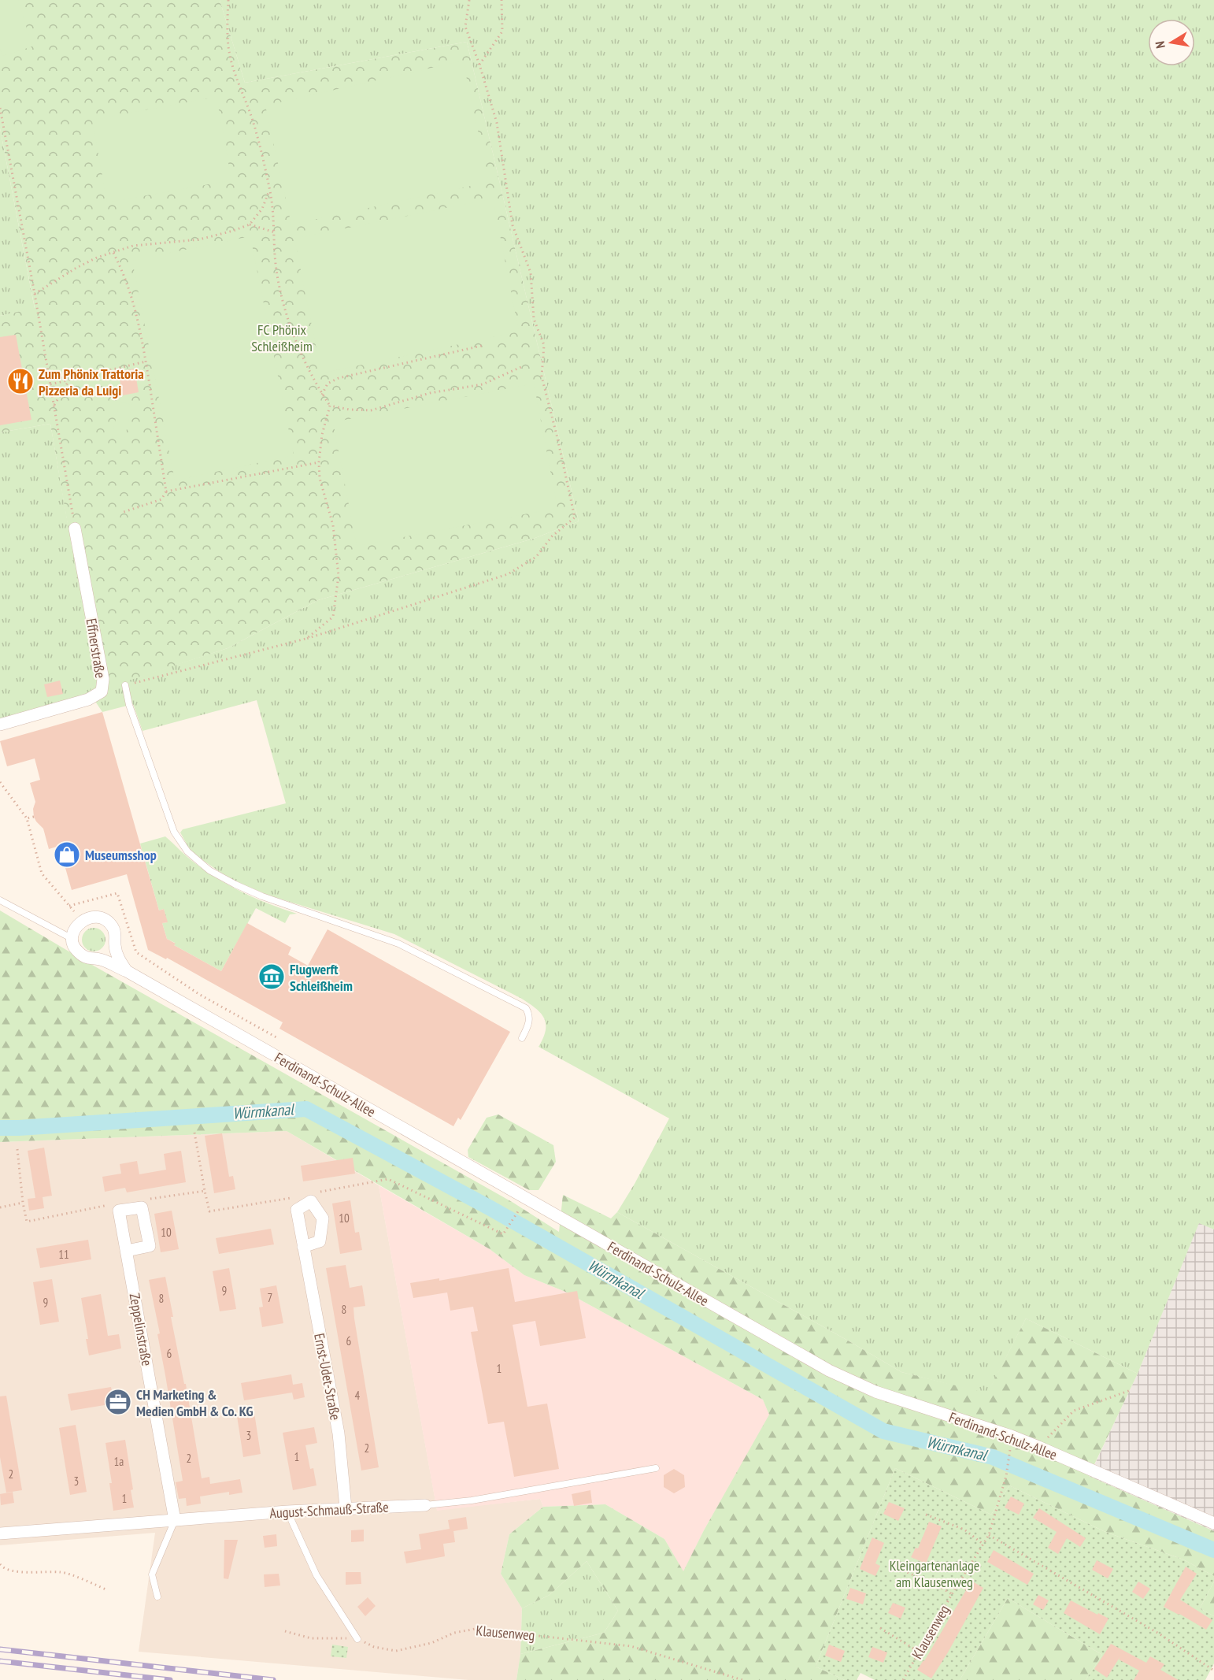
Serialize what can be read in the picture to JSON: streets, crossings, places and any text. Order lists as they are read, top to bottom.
{
  "streets": {
    "street": [
      "Effnerstraße",
      "Ferdinand-Schulz-Allee",
      "Zeppelinstraße",
      "Ernst-Udet-Straße",
      "August-Schmauß-Straße"
    ],
    "path": ["Klausenweg"]
  },
  "crossings": [
    ["Zeppelinstraße", "August-Schmauß-Straße"],
    ["Ernst-Udet-Straße", "August-Schmauß-Straße"]
  ],
  "water": ["Würmkanal"],
  "parks": ["FC Phönix Schleißheim", "Kleingartenanlage am Klausenweg"],
  "places": {
    "restaurant": ["Zum Phönix Trattoria Pizzeria da Luigi"],
    "shop": ["Museumsshop"],
    "museum": ["Flugwerft Schleißheim"],
    "office": ["CH Marketing & Medien GmbH & Co. KG"]
  },
  "house_numbers": [
    "10",
    "10",
    "11",
    "9",
    "7",
    "8",
    "9",
    "8",
    "6",
    "6",
    "1",
    "4",
    "3",
    "2",
    "1",
    "2",
    "1a",
    "2",
    "3",
    "1"
  ],
  "north": "left"
}
